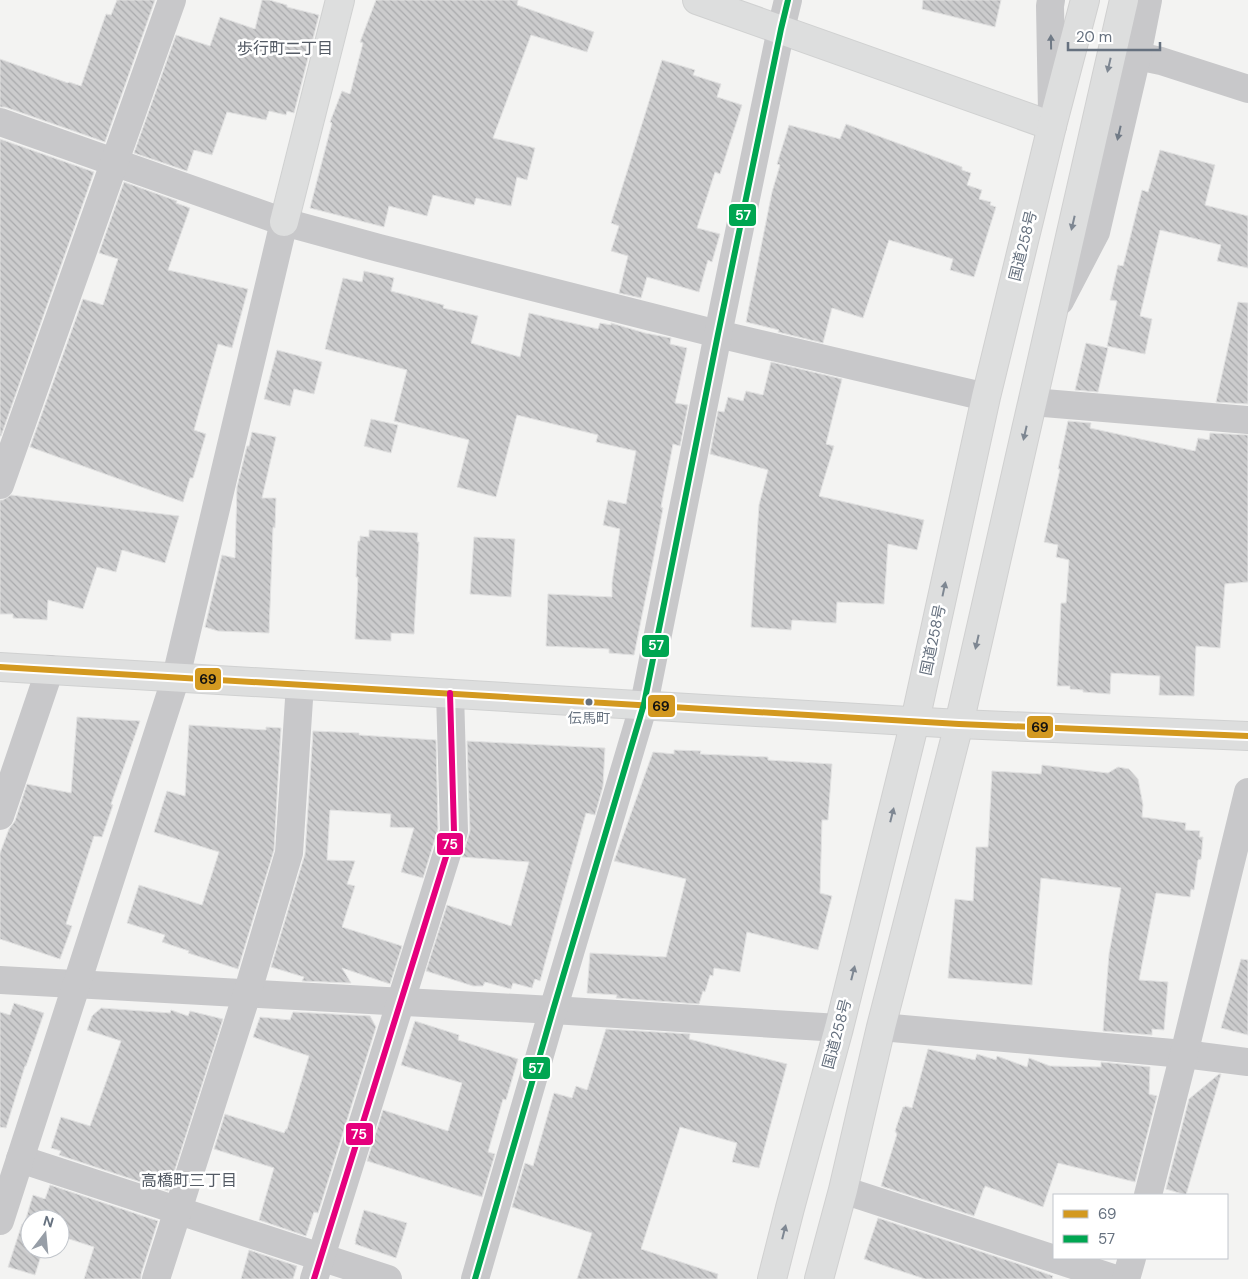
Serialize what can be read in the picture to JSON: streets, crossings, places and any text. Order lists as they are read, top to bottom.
{
  "streets": {
    "main road": ["国道258号"]
  },
  "districts": ["歩行町二丁目", "高橋町三丁目"],
  "places": ["伝馬町"],
  "lines": ["transit line 57", "transit line 69", "transit line 75"],
  "legend": ["69", "57"],
  "scale_bar": "20 m",
  "north": "top"
}
